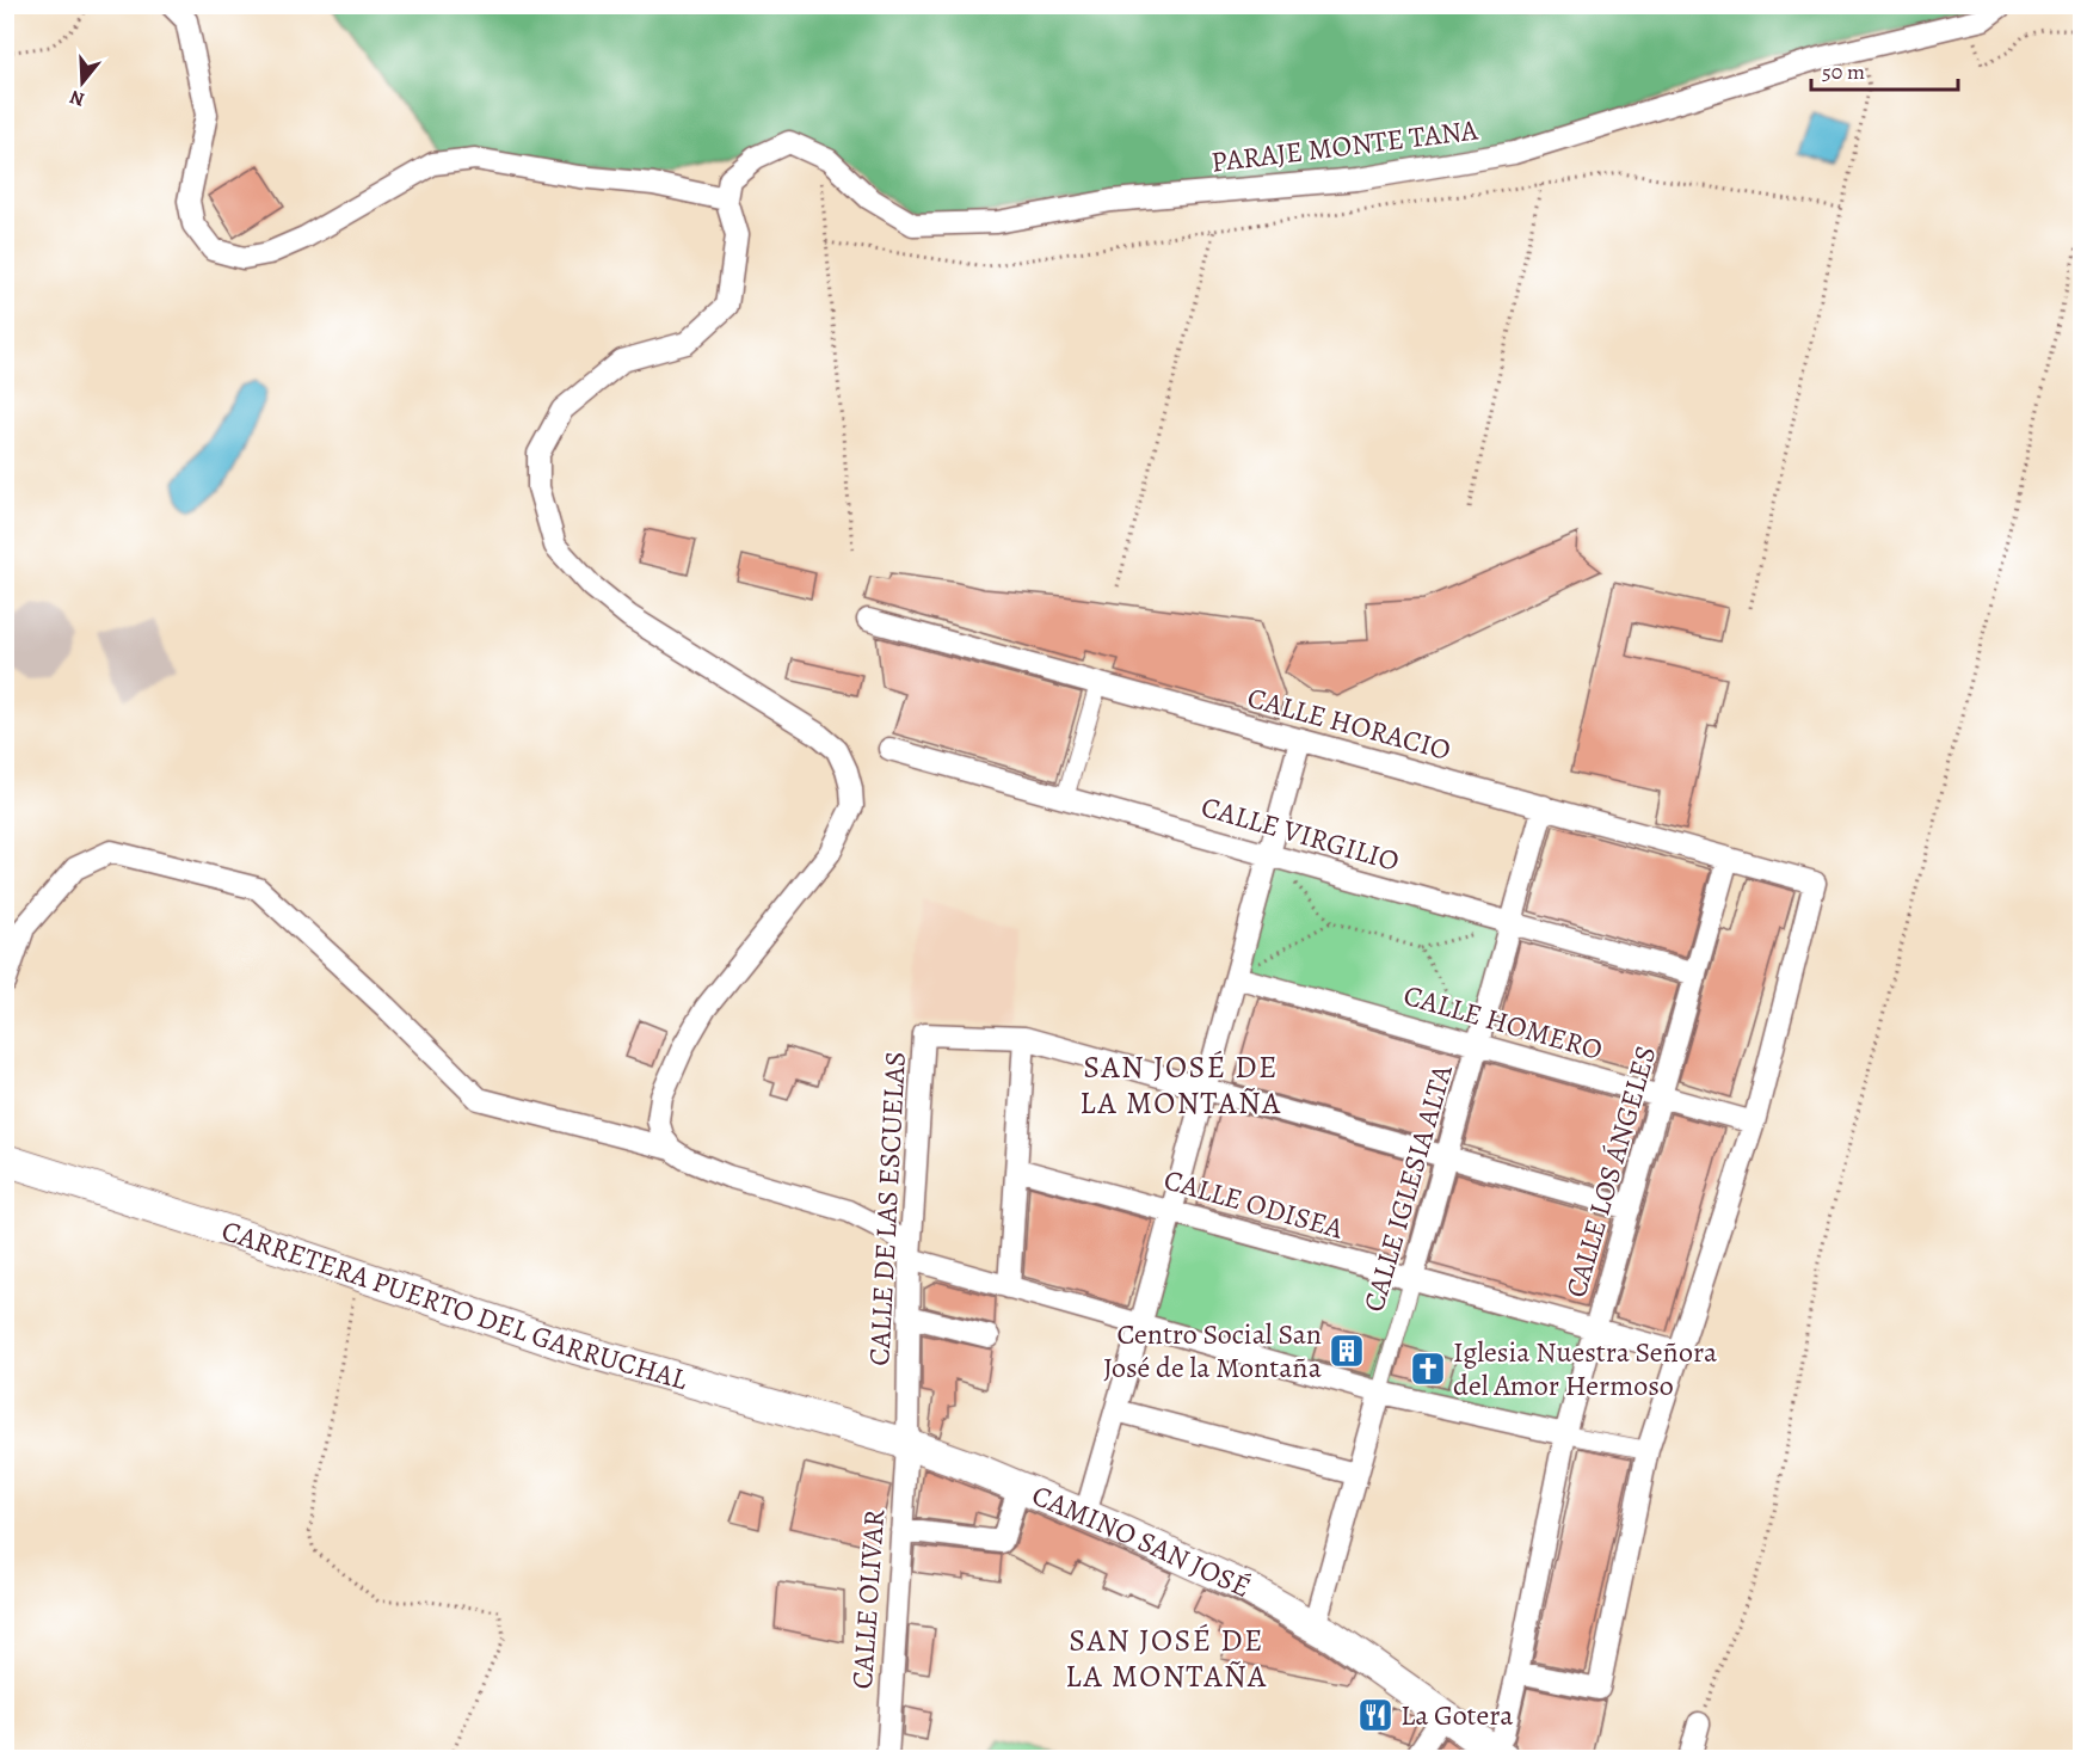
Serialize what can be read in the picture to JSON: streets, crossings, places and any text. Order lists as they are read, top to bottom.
{
  "streets": {
    "main road": ["CARRETERA PUERTO DEL GARRUCHAL", "CAMINO SAN JOSÉ"],
    "street": [
      "PARAJE MONTE TANA",
      "CALLE HORACIO",
      "CALLE VIRGILIO",
      "CALLE HOMERO",
      "CALLE LOS ÁNGELES",
      "CALLE IGLESIA ALTA",
      "CALLE ODISEA",
      "CALLE DE LAS ESCUELAS",
      "CALLE OLIVAR"
    ]
  },
  "crossings": [
    ["CALLE HORACIO", "CALLE HOMERO"],
    ["CALLE HORACIO", "CALLE LOS ÁNGELES"],
    ["CALLE HORACIO", "CALLE IGLESIA ALTA"],
    ["CALLE VIRGILIO", "CALLE LOS ÁNGELES"],
    ["CALLE VIRGILIO", "CALLE IGLESIA ALTA"],
    ["CALLE HOMERO", "CALLE LOS ÁNGELES"],
    ["CALLE HOMERO", "CALLE IGLESIA ALTA"],
    ["CALLE LOS ÁNGELES", "CALLE ODISEA"],
    ["CALLE LOS ÁNGELES", "CAMINO SAN JOSÉ"],
    ["CALLE IGLESIA ALTA", "CALLE ODISEA"],
    ["CALLE IGLESIA ALTA", "CAMINO SAN JOSÉ"],
    ["CALLE DE LAS ESCUELAS", "CARRETERA PUERTO DEL GARRUCHAL"],
    ["CALLE DE LAS ESCUELAS", "CAMINO SAN JOSÉ"],
    ["CALLE DE LAS ESCUELAS", "CALLE OLIVAR"],
    ["CARRETERA PUERTO DEL GARRUCHAL", "CAMINO SAN JOSÉ"],
    ["CARRETERA PUERTO DEL GARRUCHAL", "CALLE OLIVAR"],
    ["CAMINO SAN JOSÉ", "CALLE OLIVAR"]
  ],
  "districts": ["SAN JOSÉ DE LA MONTAÑA", "SAN JOSÉ DE LA MONTAÑA"],
  "places": {
    "building": ["Centro Social San José de la Montaña"],
    "church": ["Iglesia Nuestra Señora del Amor Hermoso"],
    "restaurant": ["La Gotera"]
  },
  "scale_bar": "50 m",
  "north": "bottom"
}
